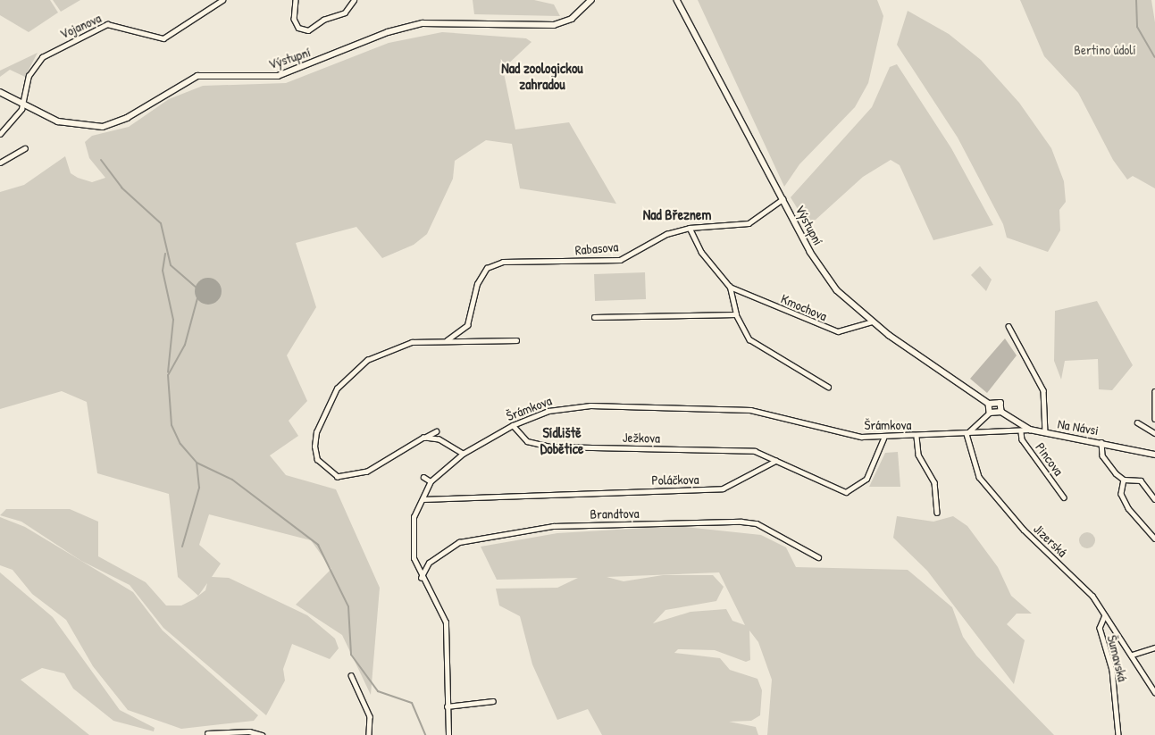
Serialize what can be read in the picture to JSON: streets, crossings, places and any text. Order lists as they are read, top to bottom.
{
  "streets": {
    "street": [
      "Vojanova",
      "Výstupní",
      "Rabasova",
      "Kmochova",
      "Šrámkova",
      "Na Návsi",
      "Ježkova",
      "Pincova",
      "Poláčkova",
      "Brandtova",
      "Jizerská",
      "Šumavská"
    ]
  },
  "crossings": [
    ["Vojanova", "Výstupní"],
    ["Výstupní", "Rabasova"],
    ["Výstupní", "Kmochova"],
    ["Výstupní", "Na Návsi"],
    ["Rabasova", "Kmochova"],
    ["Šrámkova", "Na Návsi"],
    ["Šrámkova", "Ježkova"],
    ["Šrámkova", "Pincova"],
    ["Šrámkova", "Poláčkova"],
    ["Šrámkova", "Brandtova"],
    ["Šrámkova", "Jizerská"],
    ["Ježkova", "Poláčkova"],
    ["Jizerská", "Šumavská"]
  ],
  "districts": ["Nad zoologickou zahradou", "Nad Březnem", "Sídliště Dobětice"],
  "parks": ["Bertino údolí"]
}
